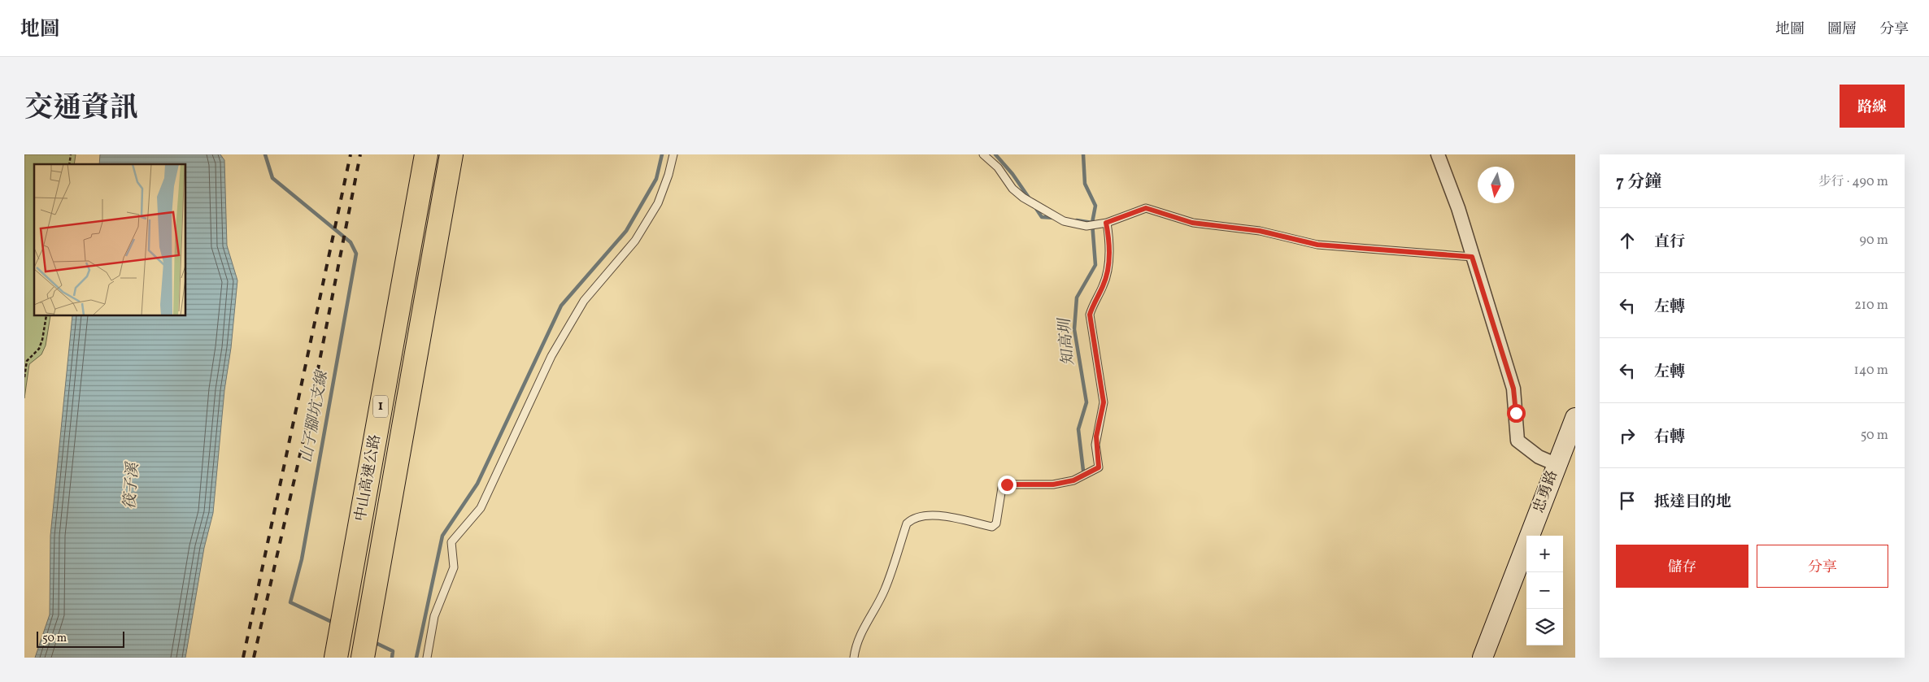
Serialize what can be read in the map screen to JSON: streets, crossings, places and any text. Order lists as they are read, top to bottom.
{
  "streets": {
    "highway": ["1", "中山高速公路"],
    "main road": ["忠勇路"]
  },
  "water": ["知高圳", "山子腳坑支線", "筏子溪"],
  "scale_bar": "50 m",
  "north": "bottom",
  "page": {
    "header": "地圖",
    "nav": ["地圖", "圖層", "分享"],
    "title": "交通資訊",
    "buttons": [
      "路線",
      ["儲存", "分享"]
    ],
    "heading": ["7 分鐘", "步行 · 490 m"],
    "list": [
      ["直行", "90 m"],
      ["左轉", "210 m"],
      ["左轉", "140 m"],
      ["右轉", "50 m"],
      "抵達目的地"
    ],
    "map_buttons": ["+", "−"],
    "scale": "50 m"
  }
}
